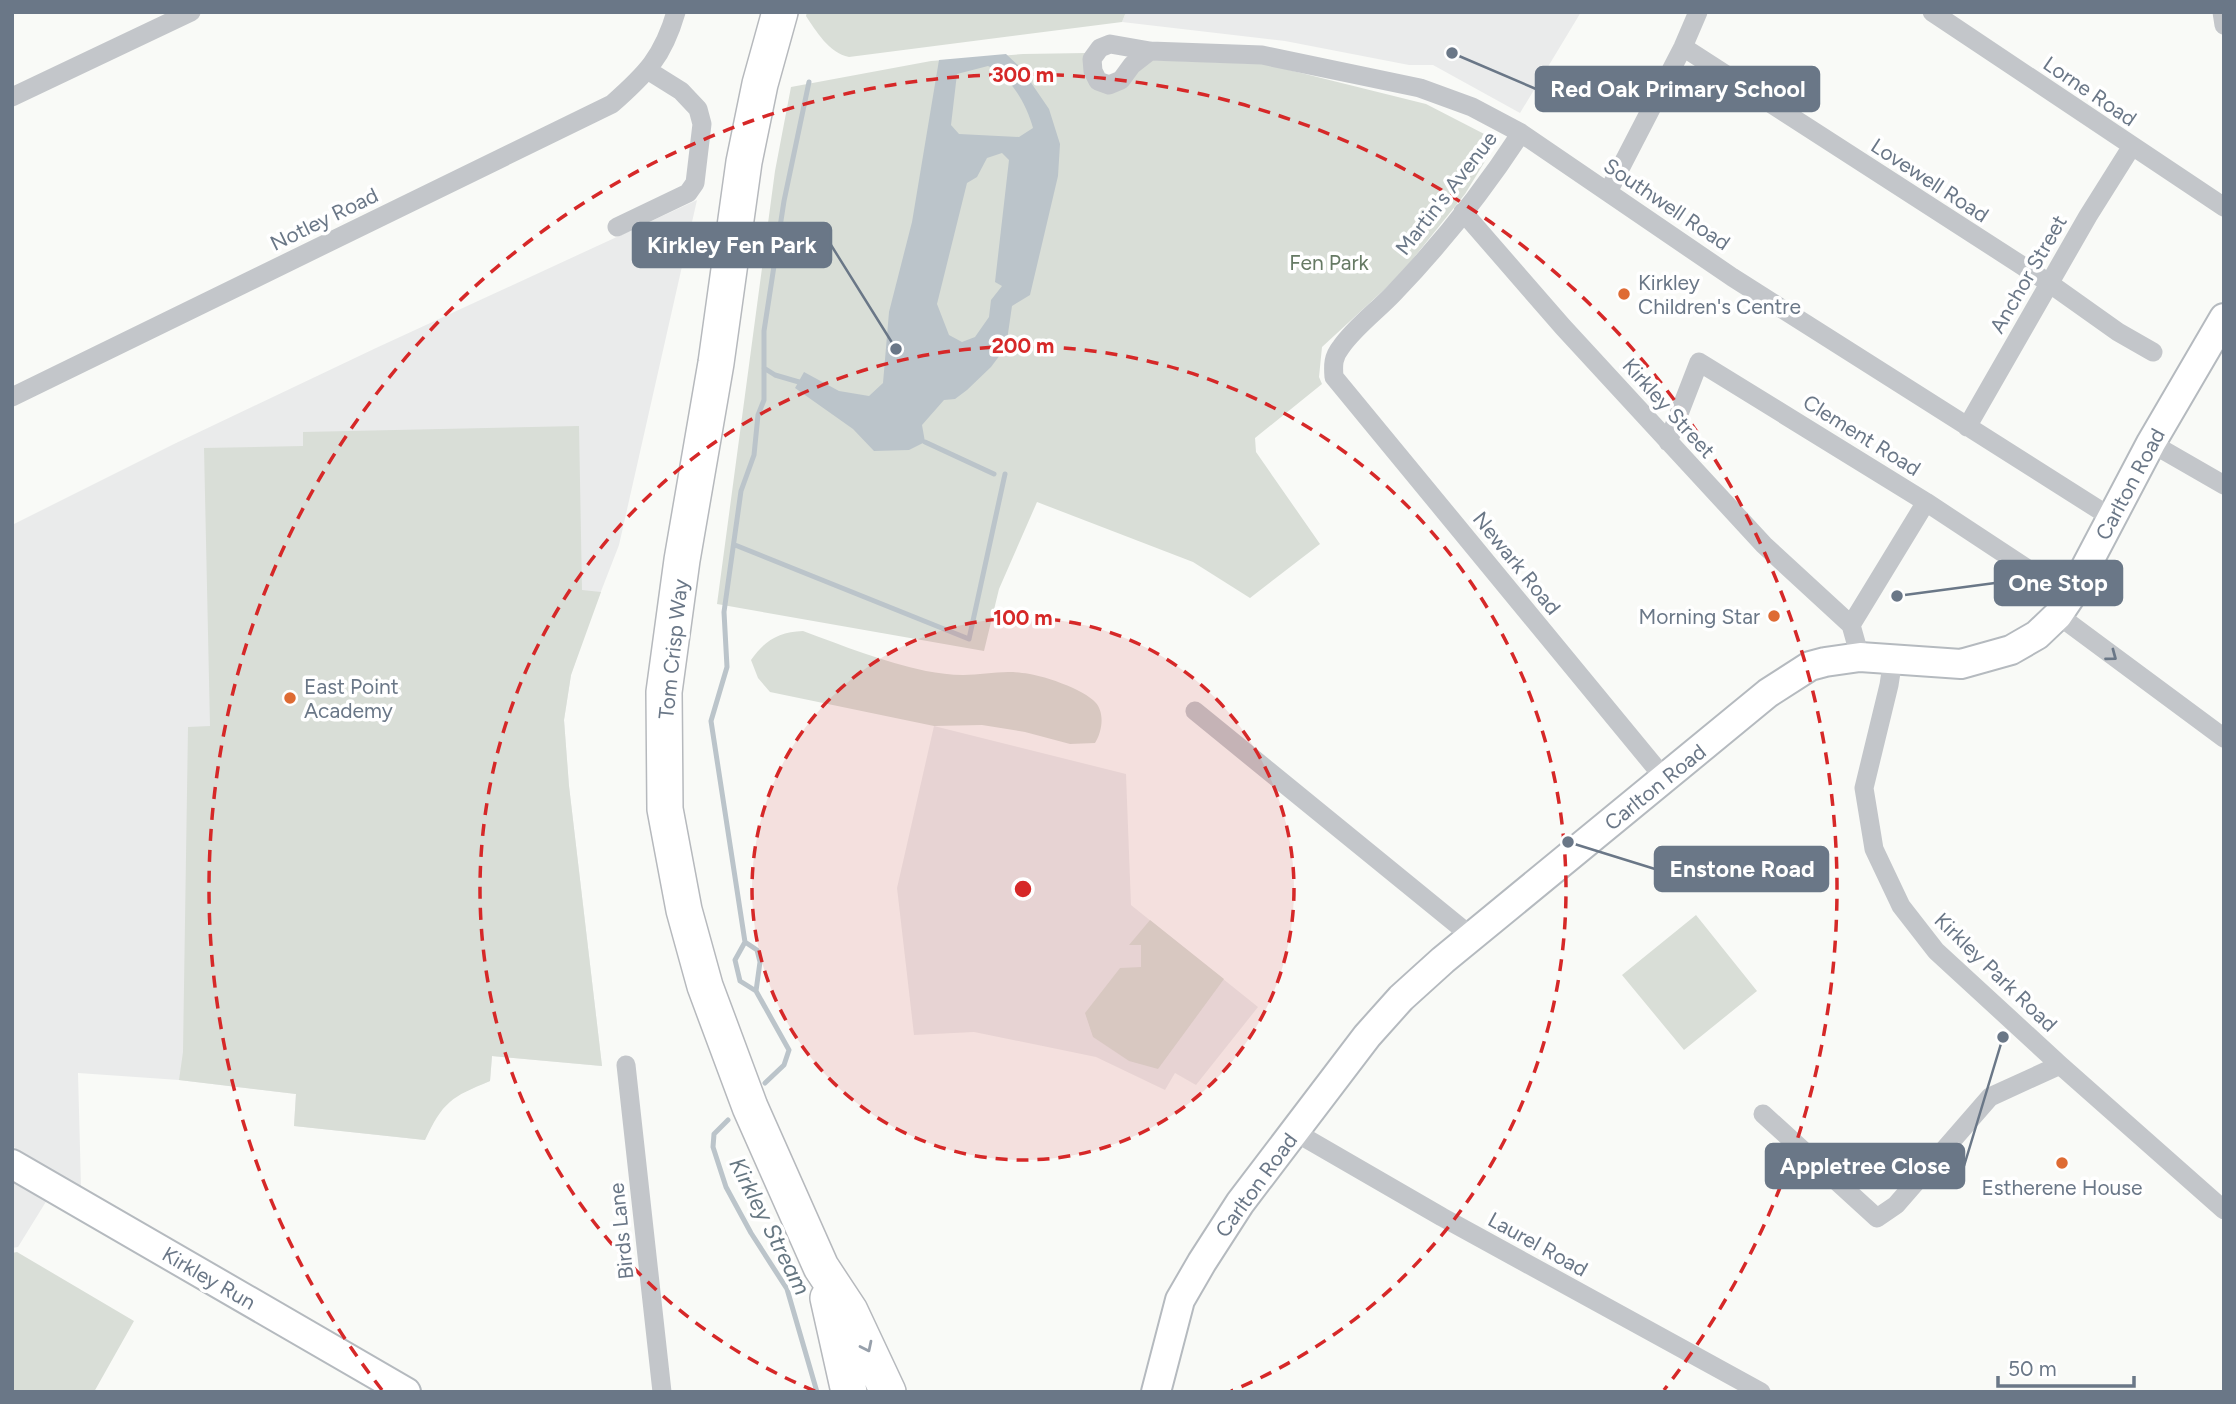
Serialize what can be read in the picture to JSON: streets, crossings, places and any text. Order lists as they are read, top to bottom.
{
  "streets": {
    "highway": ["Tom Crisp Way"],
    "street": [
      "Lorne Road",
      "Lovewell Road",
      "Martin's Avenue",
      "Southwell Road",
      "Notley Road",
      "Anchor Street",
      "Kirkley Street",
      "Clement Road",
      "Carlton Road",
      "Newark Road",
      "Kirkley Park Road",
      "Birds Lane",
      "Laurel Road",
      "Kirkley Run"
    ]
  },
  "crossings": [
    ["Lorne Road", "Anchor Street"],
    ["Lovewell Road", "Anchor Street"],
    ["Martin's Avenue", "Southwell Road"],
    ["Martin's Avenue", "Kirkley Street"],
    ["Martin's Avenue", "Newark Road"],
    ["Southwell Road", "Anchor Street"],
    ["Southwell Road", "Carlton Road"],
    ["Kirkley Street", "Clement Road"],
    ["Clement Road", "Carlton Road"],
    ["Carlton Road", "Newark Road"],
    ["Carlton Road", "Kirkley Park Road"],
    ["Carlton Road", "Laurel Road"]
  ],
  "water": ["Kirkley Stream"],
  "parks": ["Fen Park"],
  "places": [
    "Red Oak Primary School",
    "Kirkley Children's Centre",
    "Kirkley Fen Park",
    "One Stop",
    "Morning Star",
    "East Point Academy",
    "Enstone Road",
    "Appletree Close",
    "Estherene House"
  ],
  "scale_bar": "50 m",
  "rings": ["300 m", "200 m", "100 m"]
}
